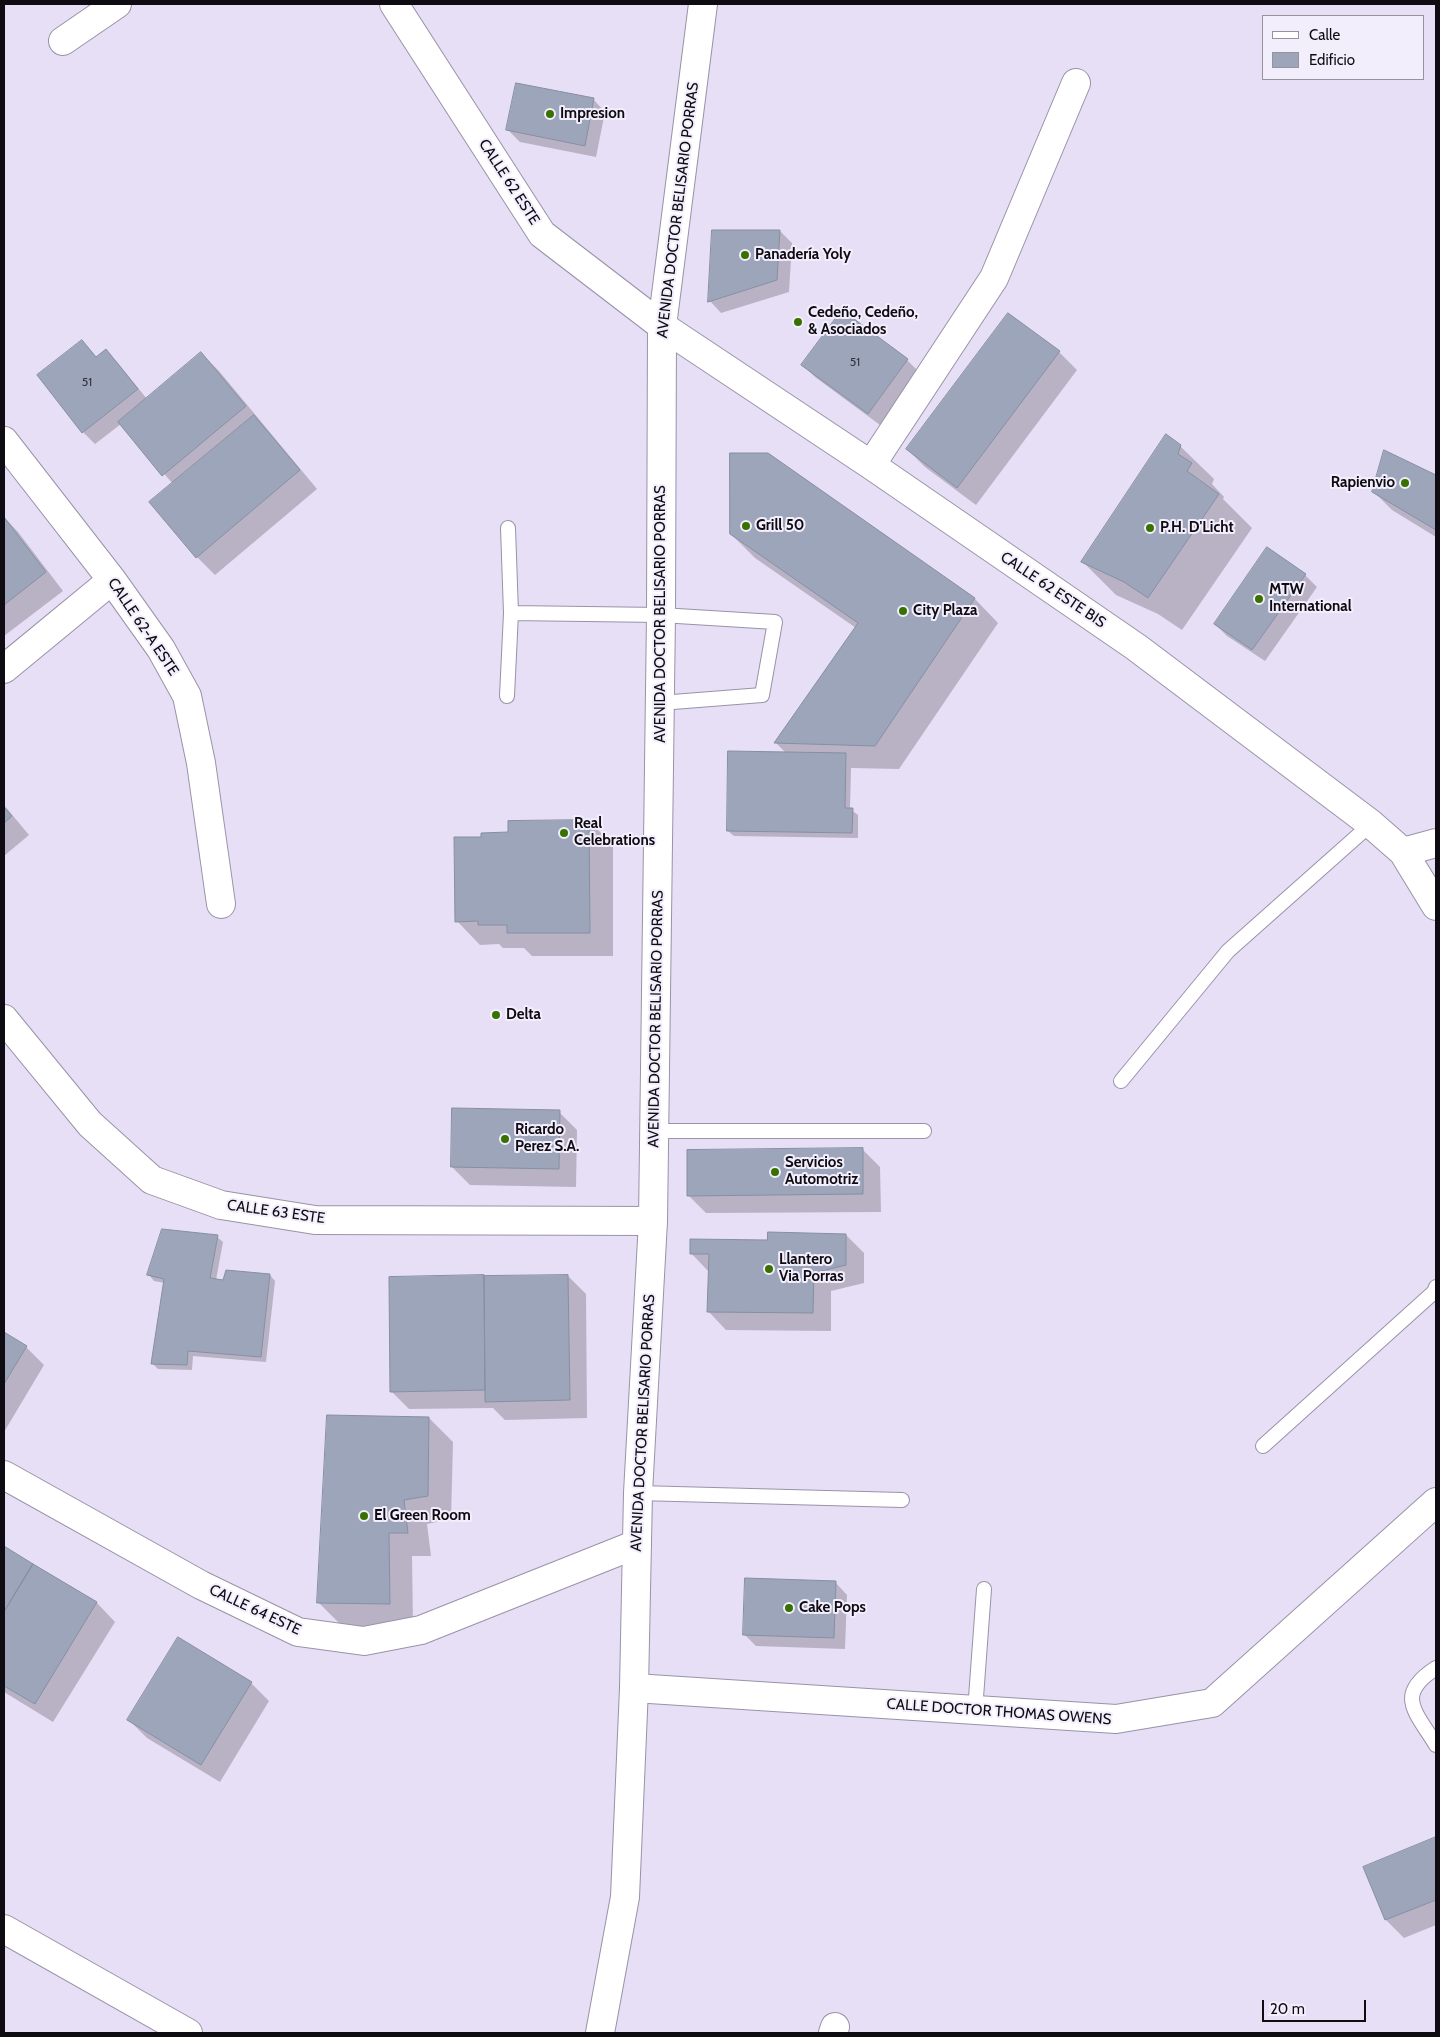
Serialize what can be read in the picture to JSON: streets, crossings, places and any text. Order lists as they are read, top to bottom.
{
  "streets": {
    "street": [
      "CALLE 62 ESTE",
      "AVENIDA DOCTOR BELISARIO PORRAS",
      "CALLE 62 ESTE BIS",
      "CALLE 62-A ESTE",
      "CALLE 63 ESTE",
      "CALLE 64 ESTE",
      "CALLE DOCTOR THOMAS OWENS"
    ]
  },
  "crossings": [
    ["CALLE 62 ESTE", "AVENIDA DOCTOR BELISARIO PORRAS"],
    ["CALLE 62 ESTE", "CALLE 62 ESTE BIS"],
    ["AVENIDA DOCTOR BELISARIO PORRAS", "CALLE 62 ESTE BIS"],
    ["AVENIDA DOCTOR BELISARIO PORRAS", "CALLE 63 ESTE"],
    ["AVENIDA DOCTOR BELISARIO PORRAS", "CALLE 64 ESTE"],
    ["AVENIDA DOCTOR BELISARIO PORRAS", "CALLE DOCTOR THOMAS OWENS"]
  ],
  "places": [
    "Impresion",
    "Panadería Yoly",
    "Cedeño, Cedeño, & Asociados",
    "Rapienvio",
    "Grill 50",
    "P.H. D'Licht",
    "MTW International",
    "City Plaza",
    "Real Celebrations",
    "Delta",
    "Ricardo Perez S.A.",
    "Servicios Automotriz",
    "Llantero Via Porras",
    "El Green Room",
    "Cake Pops"
  ],
  "house_numbers": ["51", "51"],
  "legend": ["Calle", "Edificio"],
  "scale_bar": "20 m"
}
